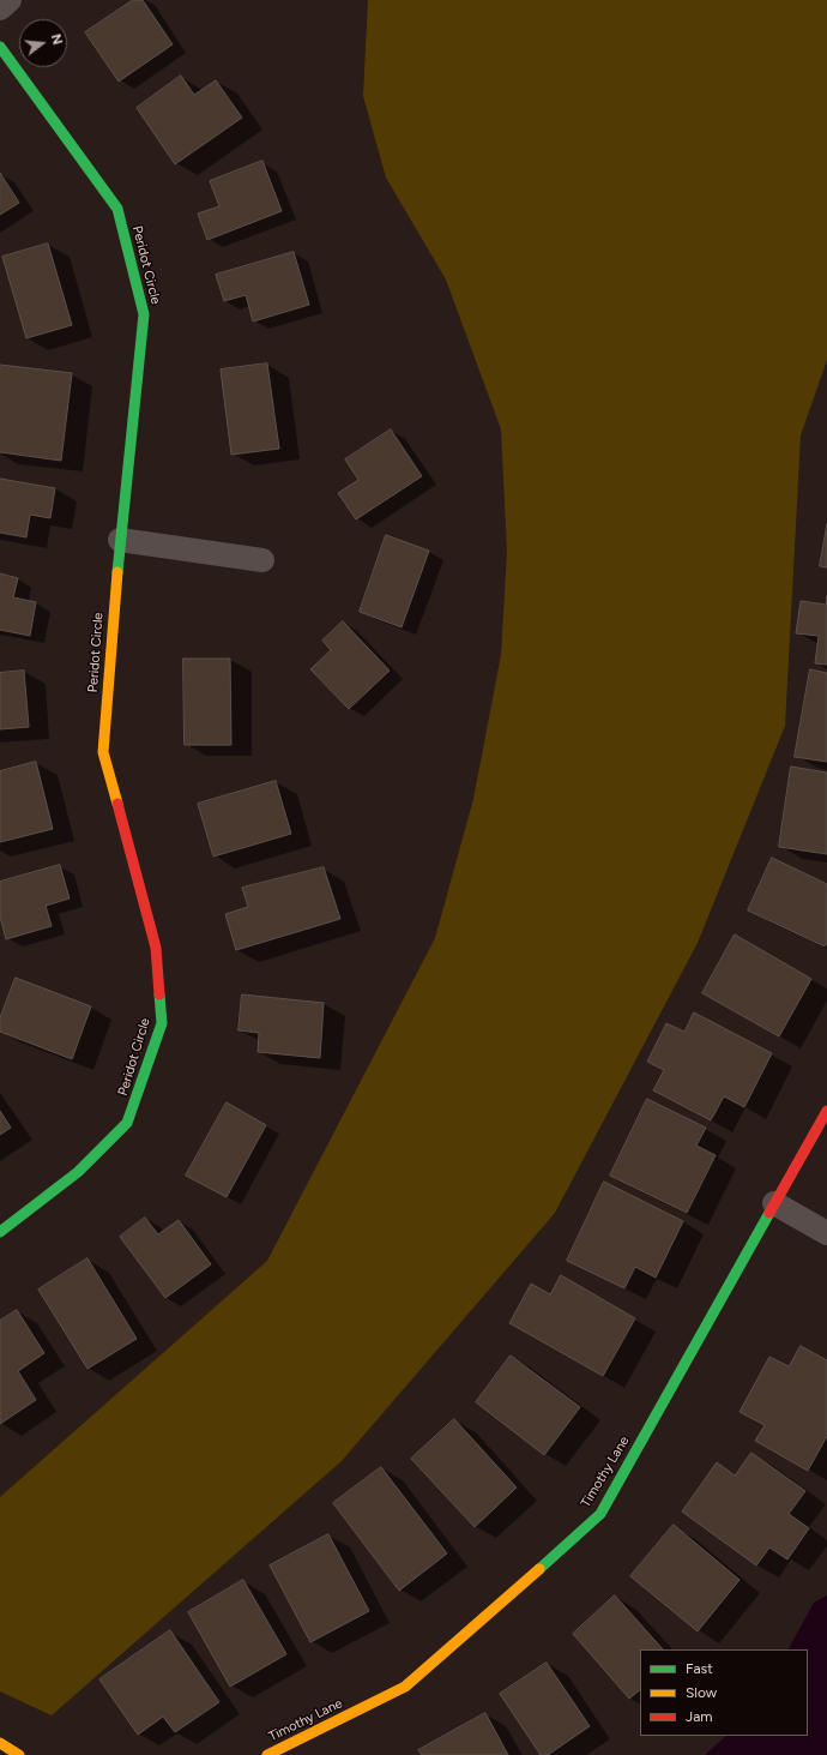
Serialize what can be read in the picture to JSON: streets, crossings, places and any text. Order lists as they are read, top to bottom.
{
  "streets": {
    "street": ["Peridot Circle", "Timothy Lane"]
  },
  "legend": ["Fast", "Slow", "Jam"],
  "north": "right"
}
